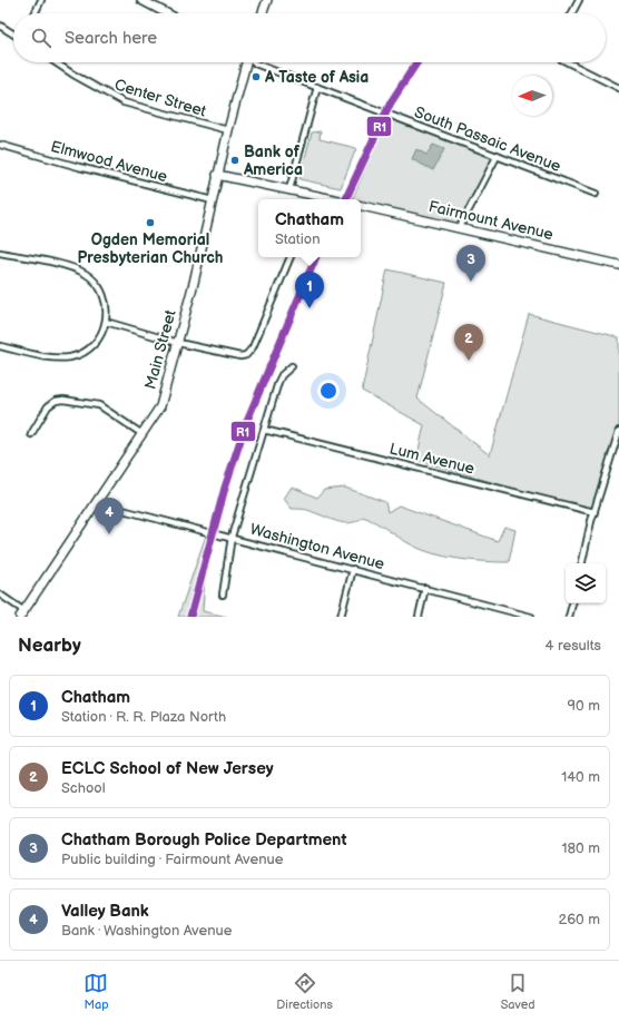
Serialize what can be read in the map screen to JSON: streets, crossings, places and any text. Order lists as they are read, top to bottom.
{
  "streets": {
    "main road": ["Fairmount Avenue", "Main Street"],
    "street": [
      "Center Street",
      "South Passaic Avenue",
      "Elmwood Avenue",
      "Lum Avenue",
      "Washington Avenue"
    ]
  },
  "crossings": [
    ["Center Street", "Main Street"],
    ["Elmwood Avenue", "Main Street"],
    ["Main Street", "Washington Avenue"]
  ],
  "places": ["A Taste of Asia", "Bank of America", "Ogden Memorial Presbyterian Church"],
  "lines": ["transit line R1"],
  "north": "left",
  "page": {
    "search": "Search here",
    "popup": ["Chatham", "Station"],
    "pins": [
      "3",
      "1",
      "2",
      "4"
    ],
    "heading": ["Nearby", "4 results"],
    "list": [
      {
        "mark": "1",
        "name": "Chatham",
        "note": "Station · R. R. Plaza North",
        "value": "90 m"
      },
      {
        "mark": "2",
        "name": "ECLC School of New Jersey",
        "note": "School",
        "value": "140 m"
      },
      {
        "mark": "3",
        "name": "Chatham Borough Police Department",
        "note": "Public building · Fairmount Avenue",
        "value": "180 m"
      },
      {
        "mark": "4",
        "name": "Valley Bank",
        "note": "Bank · Washington Avenue",
        "value": "260 m"
      }
    ],
    "nav": ["Map", "Directions", "Saved"]
  }
}
